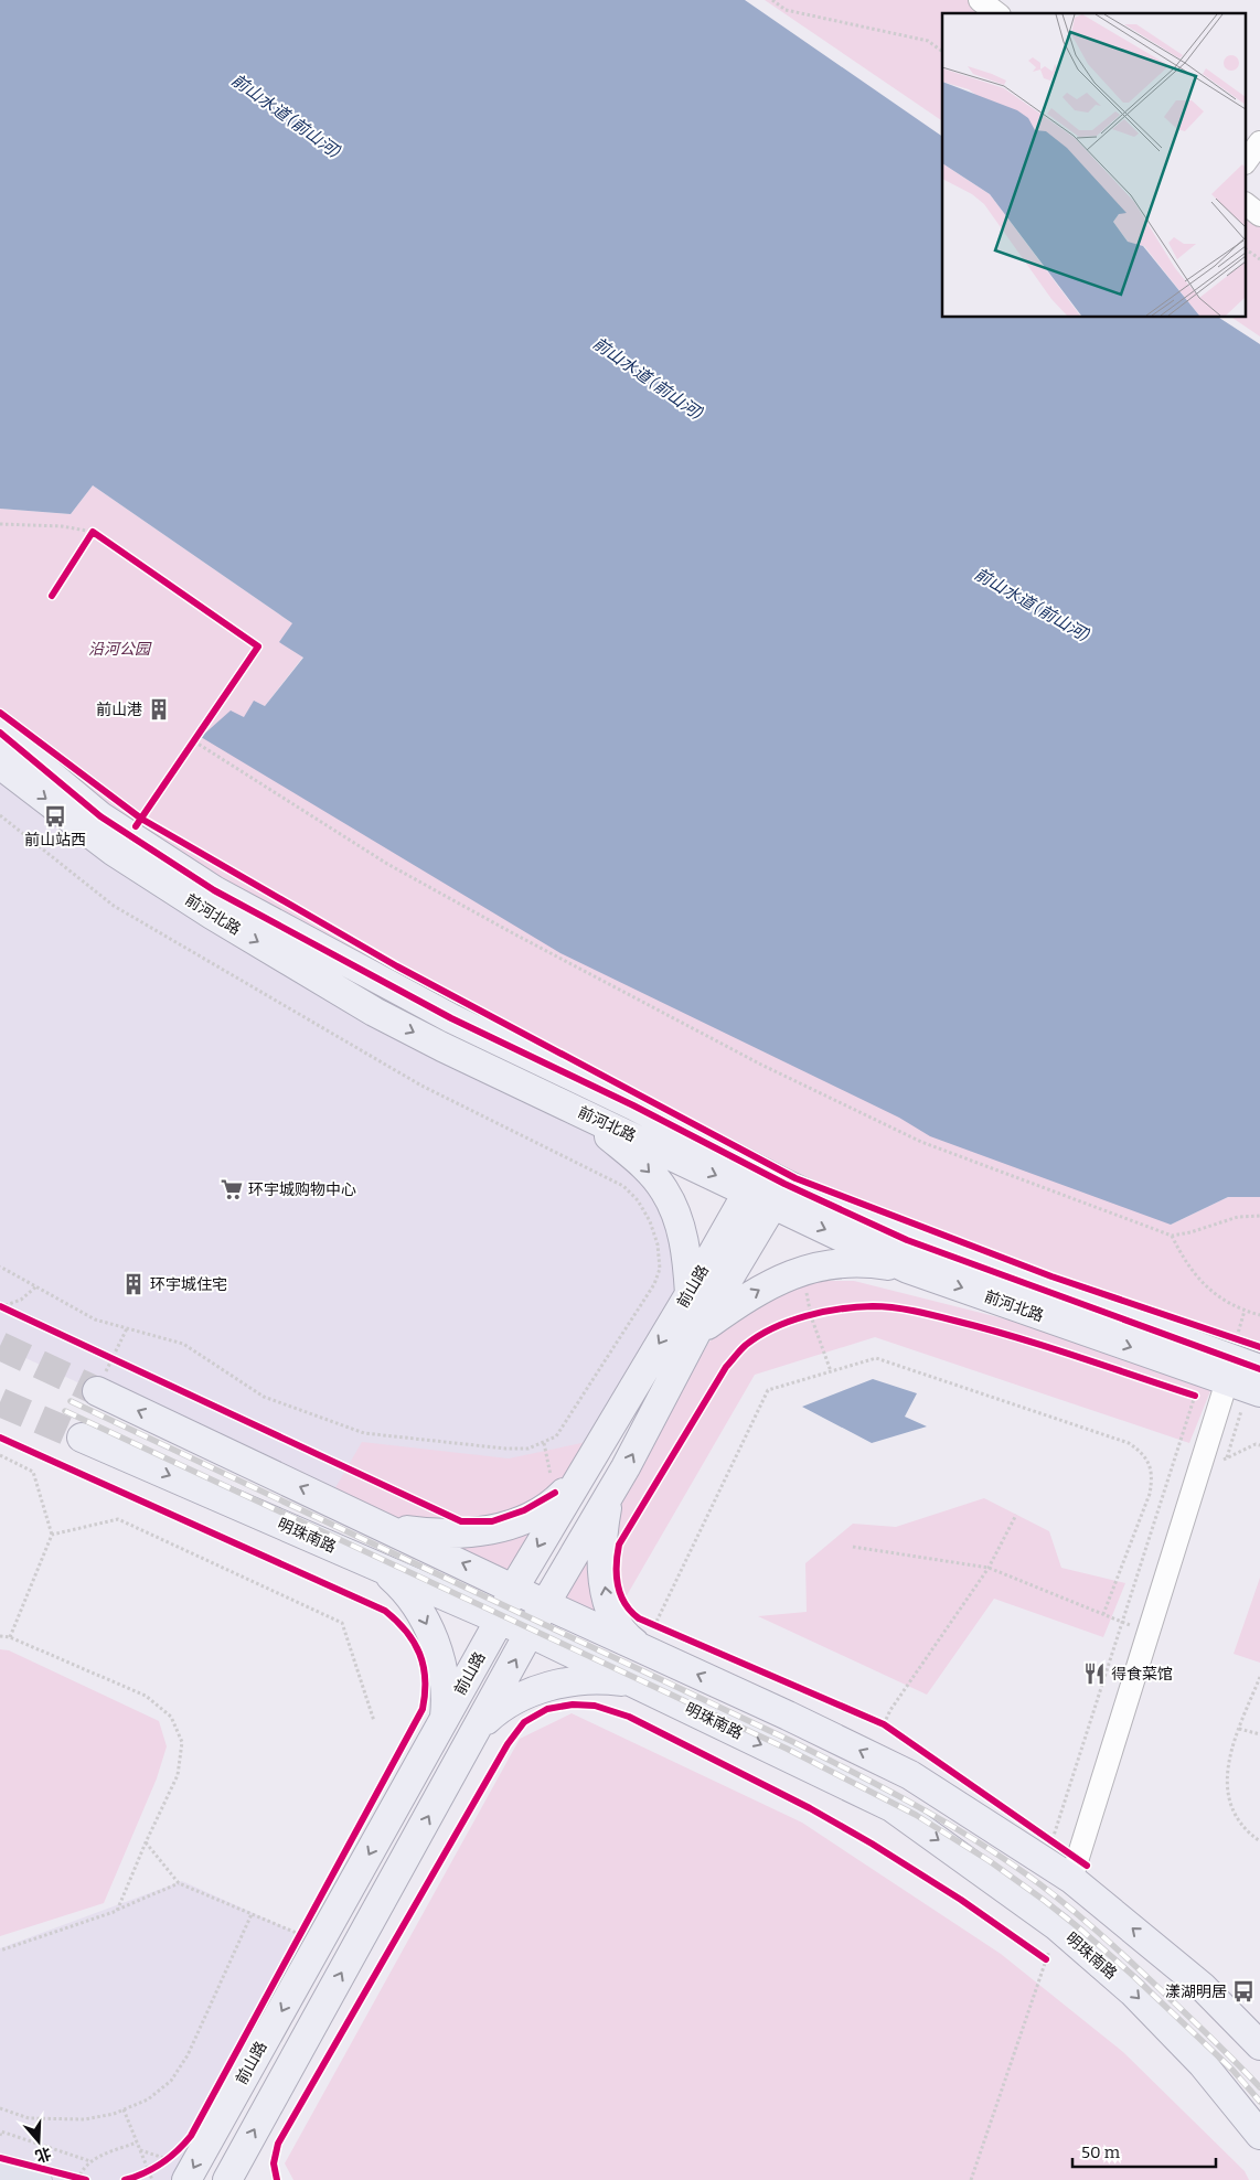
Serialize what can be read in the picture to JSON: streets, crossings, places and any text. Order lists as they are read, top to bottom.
{
  "streets": {
    "main road": ["前河北路", "前山路", "明珠南路"]
  },
  "crossings": [
    ["前河北路", "前山路"],
    ["前山路", "明珠南路"]
  ],
  "water": ["前山水道 (前山河)"],
  "parks": ["沿河公园"],
  "places": {
    "building": ["前山港", "环宇城住宅"],
    "bus stop": ["前山站西", "漾湖明居"],
    "supermarket": ["环宇城购物中心"],
    "restaurant": ["得食菜馆"]
  },
  "scale_bar": "50 m",
  "north": "bottom"
}
